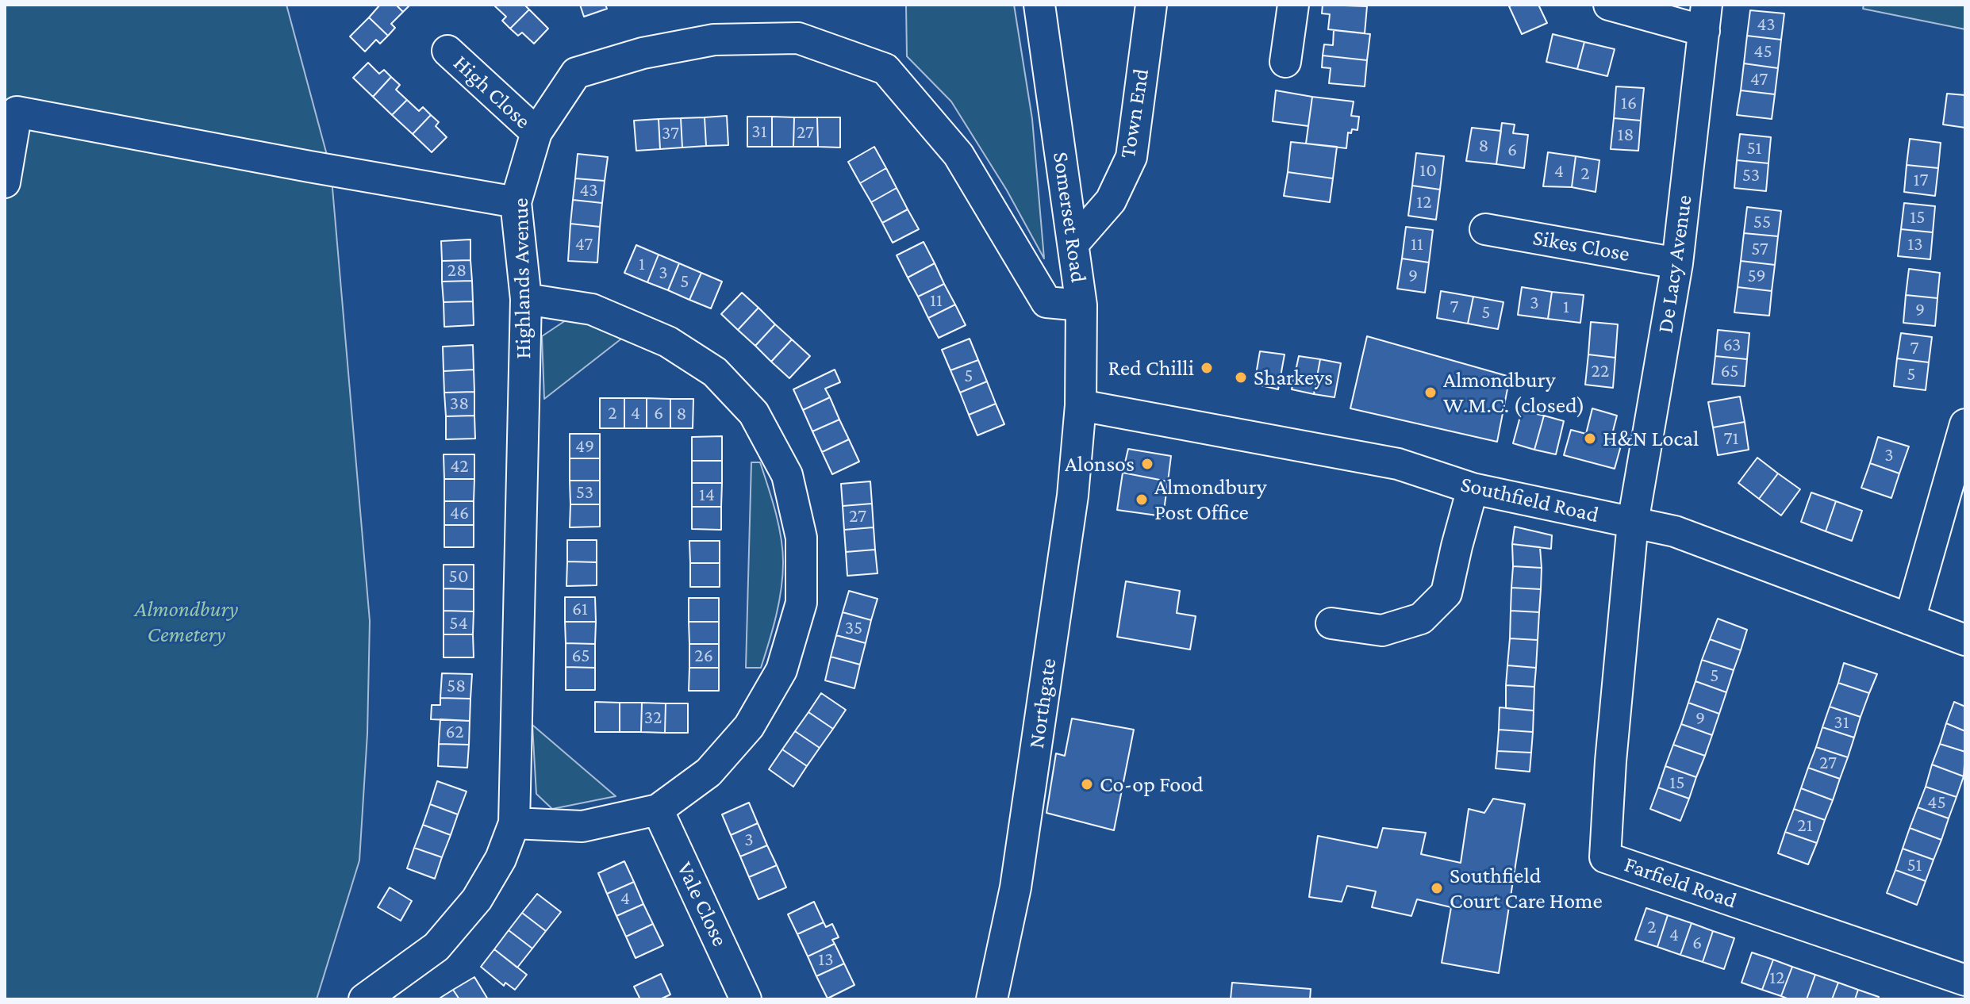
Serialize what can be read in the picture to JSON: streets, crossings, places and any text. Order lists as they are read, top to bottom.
{
  "streets": {
    "street": [
      "High Close",
      "Town End",
      "Somerset Road",
      "Sikes Close",
      "De Lacy Avenue",
      "Highlands Avenue",
      "Southfield Road",
      "Northgate",
      "Farfield Road",
      "Vale Close"
    ]
  },
  "crossings": [
    ["High Close", "Highlands Avenue"],
    ["Town End", "Somerset Road"],
    ["Somerset Road", "Highlands Avenue"],
    ["Somerset Road", "Southfield Road"],
    ["Somerset Road", "Northgate"],
    ["Sikes Close", "De Lacy Avenue"],
    ["De Lacy Avenue", "Southfield Road"],
    ["De Lacy Avenue", "Farfield Road"],
    ["Southfield Road", "Northgate"],
    ["Southfield Road", "Farfield Road"]
  ],
  "parks": ["Almondbury Cemetery"],
  "places": [
    "Red Chilli",
    "Sharkeys",
    "Almondbury W.M.C. (closed)",
    "H&N Local",
    "Alonsos",
    "Almondbury Post Office",
    "Co-op Food",
    "Southfield Court Care Home"
  ],
  "house_numbers": [
    "43",
    "45",
    "47",
    "16",
    "31",
    "27",
    "37",
    "18",
    "8",
    "51",
    "6",
    "10",
    "4",
    "2",
    "53",
    "17",
    "43",
    "12",
    "15",
    "55",
    "47",
    "11",
    "13",
    "57",
    "1",
    "28",
    "3",
    "9",
    "59",
    "5",
    "11",
    "3",
    "7",
    "1",
    "9",
    "5",
    "63",
    "7",
    "22",
    "65",
    "5",
    "5",
    "38",
    "2",
    "4",
    "6",
    "8",
    "71",
    "49",
    "3",
    "42",
    "53",
    "14",
    "46",
    "27",
    "50",
    "61",
    "54",
    "35",
    "65",
    "26",
    "5",
    "58",
    "32",
    "9",
    "31",
    "62",
    "27",
    "15",
    "45",
    "21",
    "3",
    "51",
    "4",
    "2",
    "4",
    "6",
    "13",
    "12"
  ]
}
